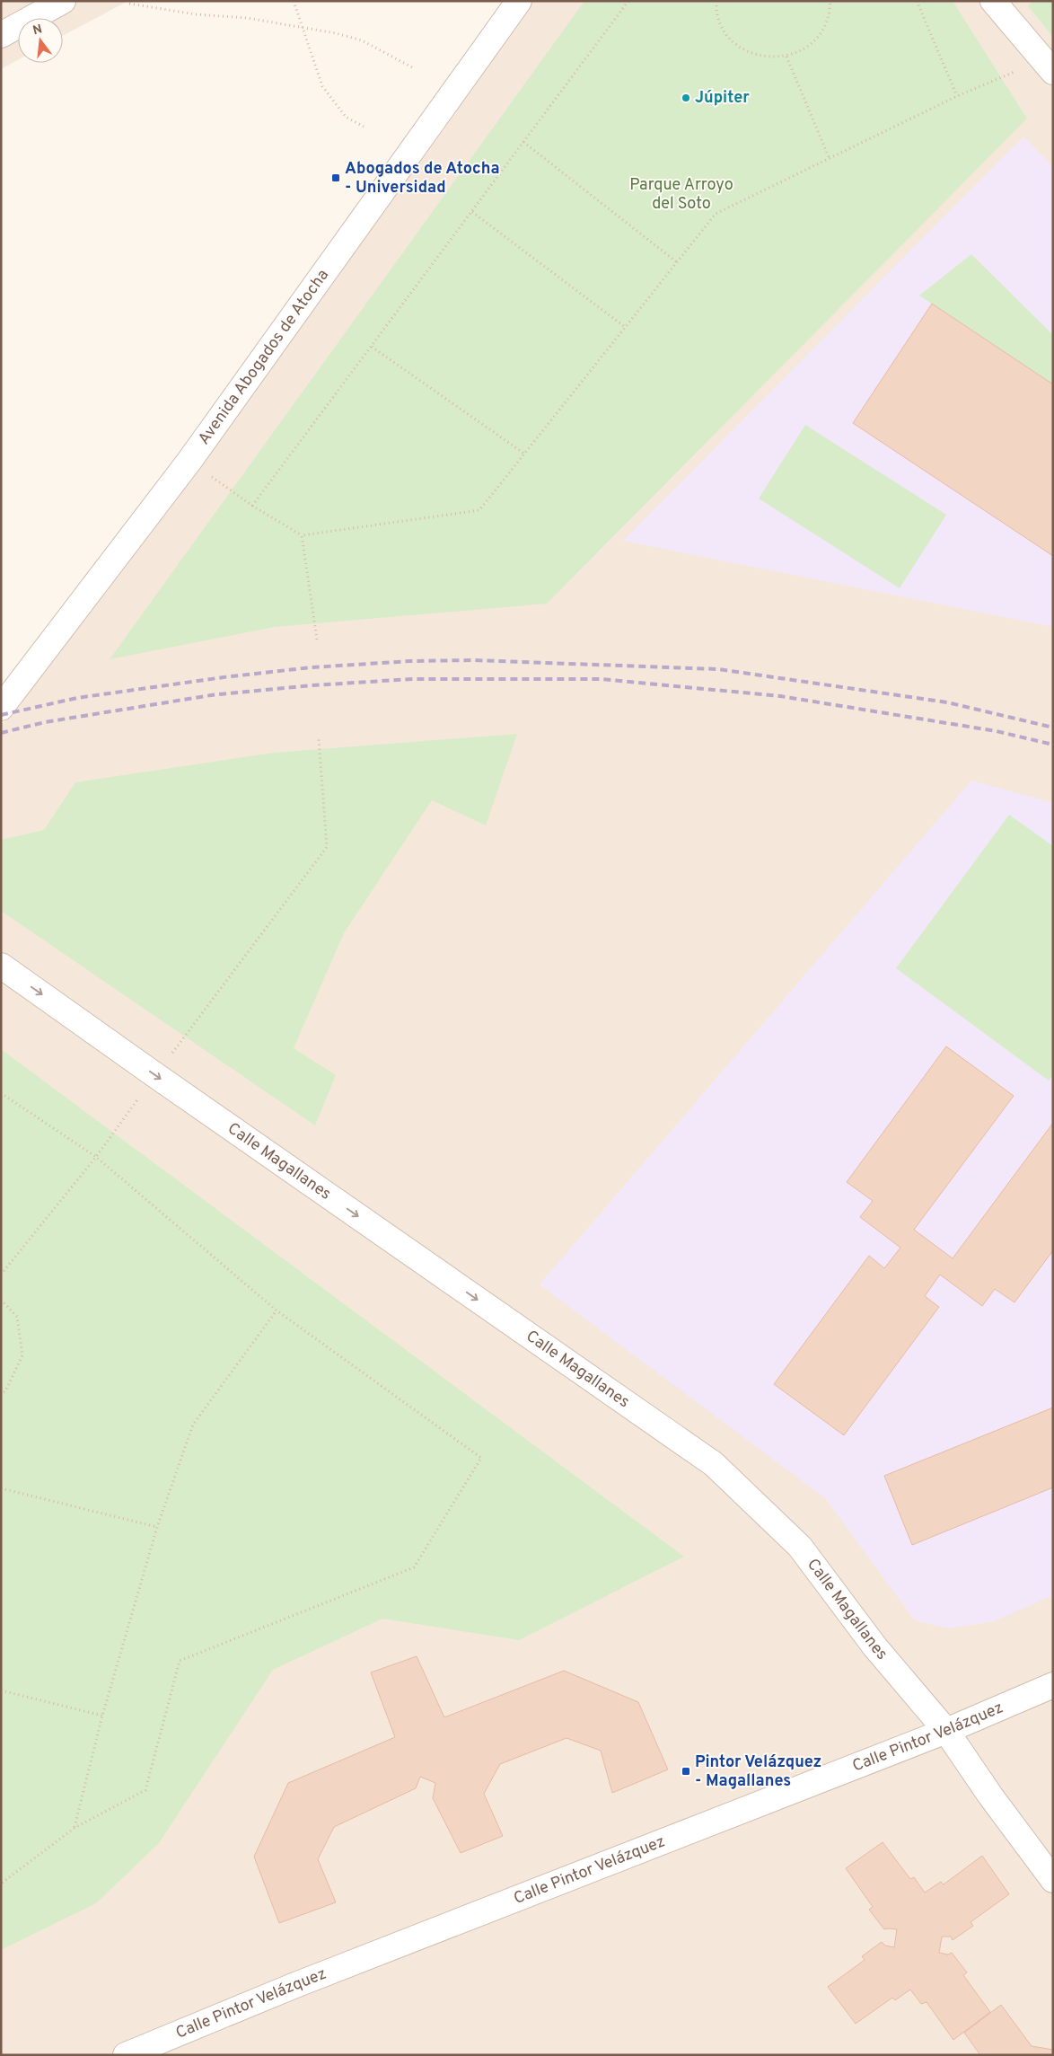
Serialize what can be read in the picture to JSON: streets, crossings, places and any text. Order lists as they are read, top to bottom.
{
  "streets": {
    "street": ["Avenida Abogados de Atocha", "Calle Magallanes", "Calle Pintor Velázquez"]
  },
  "crossings": [
    ["Calle Magallanes", "Calle Pintor Velázquez"]
  ],
  "one_way": ["Calle Magallanes"],
  "parks": ["Parque Arroyo del Soto"],
  "places": {
    "other": ["Júpiter"],
    "transit": ["Abogados de Atocha - Universidad", "Pintor Velázquez - Magallanes"]
  },
  "north": "top"
}
